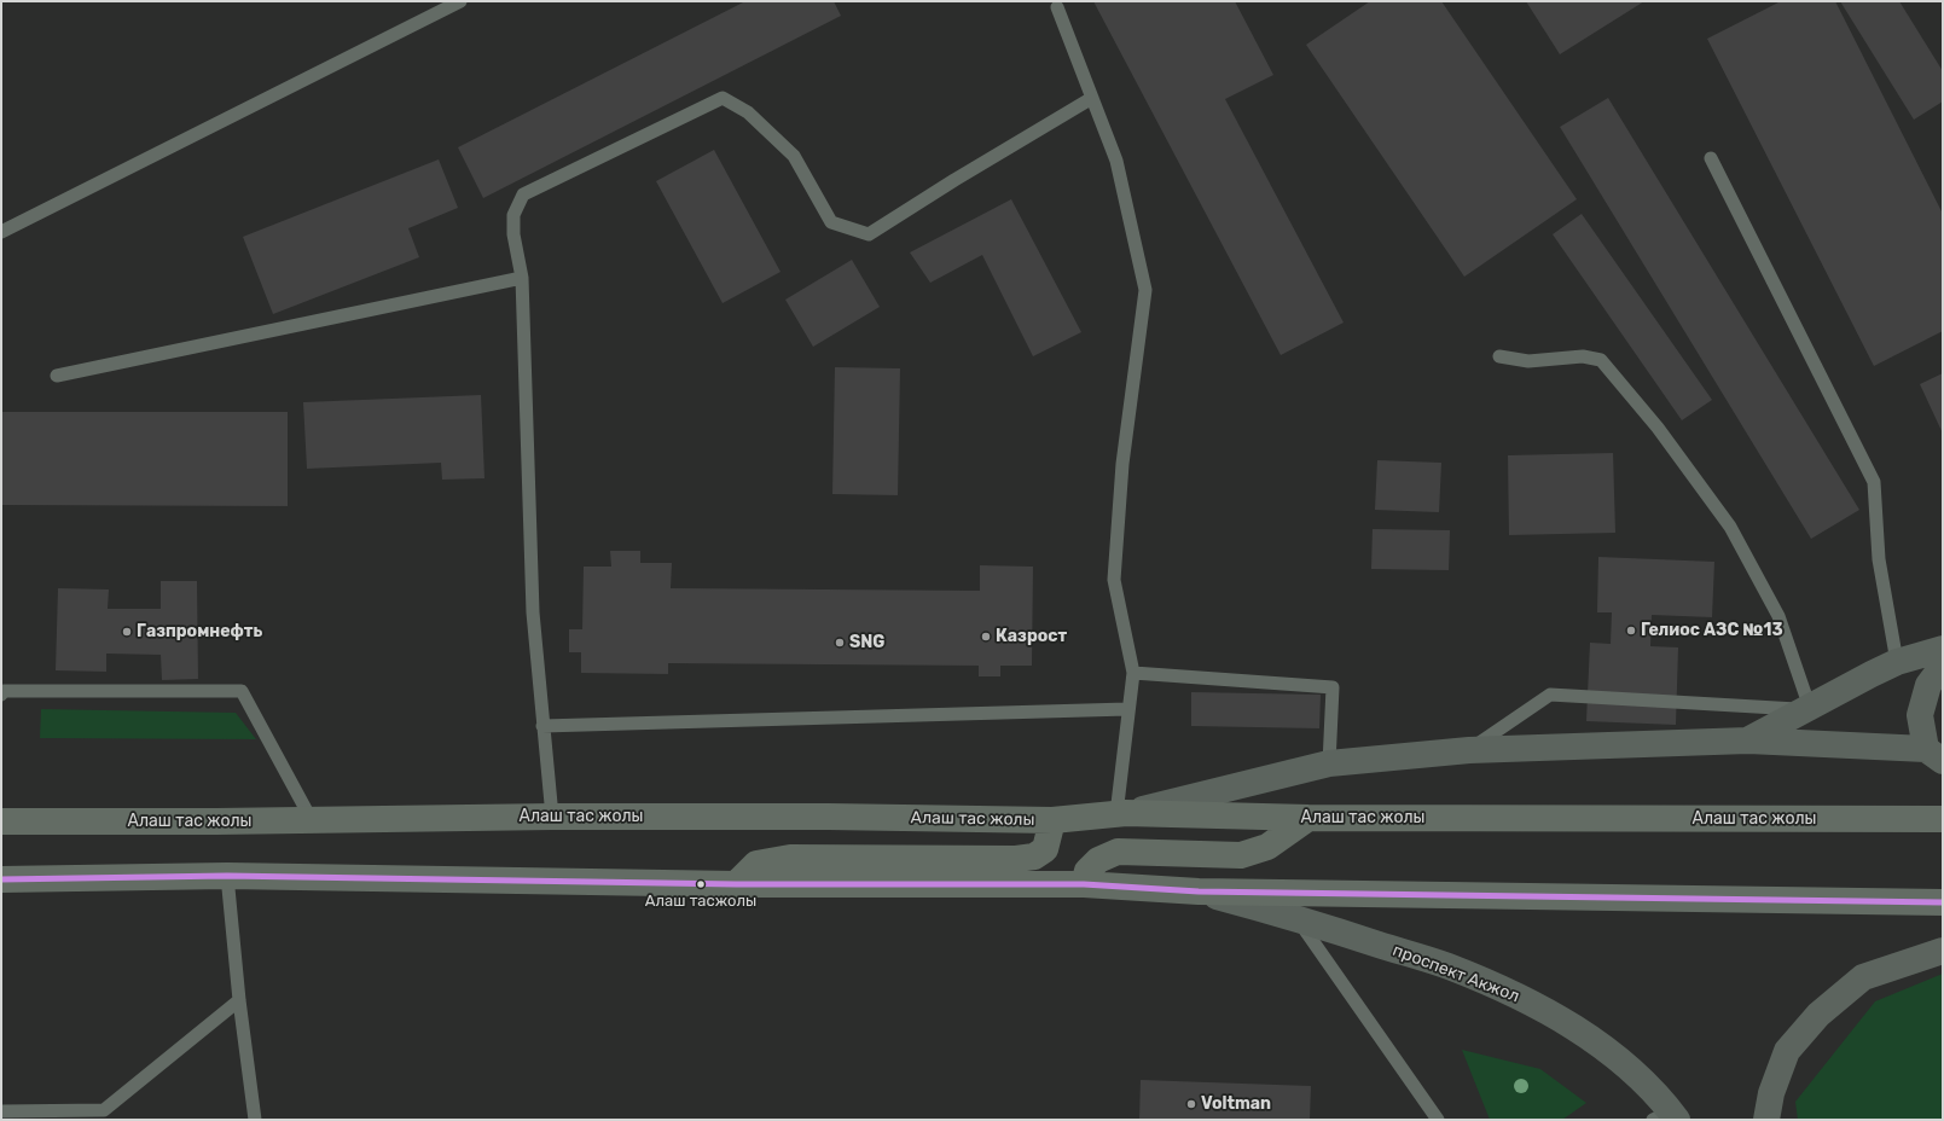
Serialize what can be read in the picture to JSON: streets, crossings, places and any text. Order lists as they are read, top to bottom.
{
  "streets": {
    "main road": ["Алаш тас жолы", "проспект Акжол"]
  },
  "places": [
    "Гелиос АЗС №13",
    "Газпромнефть",
    "Казрост",
    "SNG",
    "Алаш тасжолы",
    "Voltman"
  ]
}
